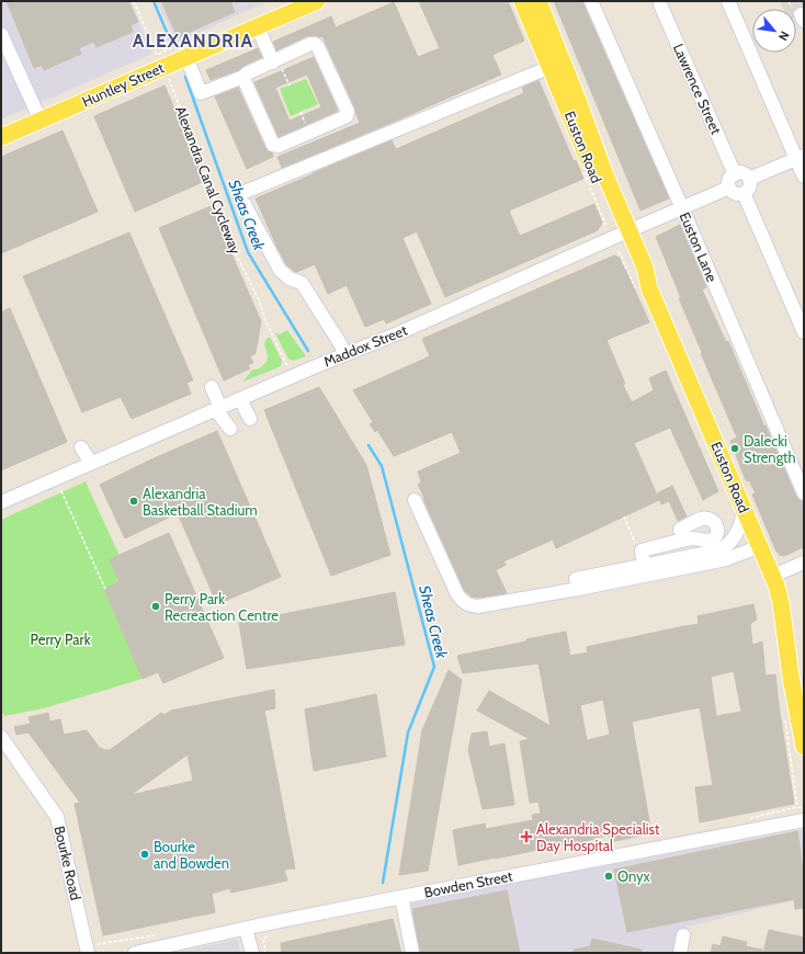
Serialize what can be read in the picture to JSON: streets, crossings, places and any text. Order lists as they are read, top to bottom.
{
  "streets": {
    "main road": ["Huntley Street", "Euston Road"],
    "street": [
      "Lawrence Street",
      "Euston Lane",
      "Maddox Street",
      "Bourke Road",
      "Bowden Street"
    ],
    "path": ["Alexandra Canal Cycleway"]
  },
  "crossings": [
    ["Lawrence Street", "Maddox Street"],
    ["Euston Road", "Maddox Street"],
    ["Alexandra Canal Cycleway", "Maddox Street"],
    ["Euston Lane", "Maddox Street"]
  ],
  "districts": ["ALEXANDRIA"],
  "water": ["Sheas Creek"],
  "parks": ["Perry Park"],
  "places": {
    "other": [
      "Dalecki Strength",
      "Alexandria Basketball Stadium",
      "Perry Park Recreaction Centre",
      "Bourke and Bowden",
      "Onyx"
    ],
    "health": ["Alexandria Specialist Day Hospital"]
  },
  "north": "bottom right"
}
